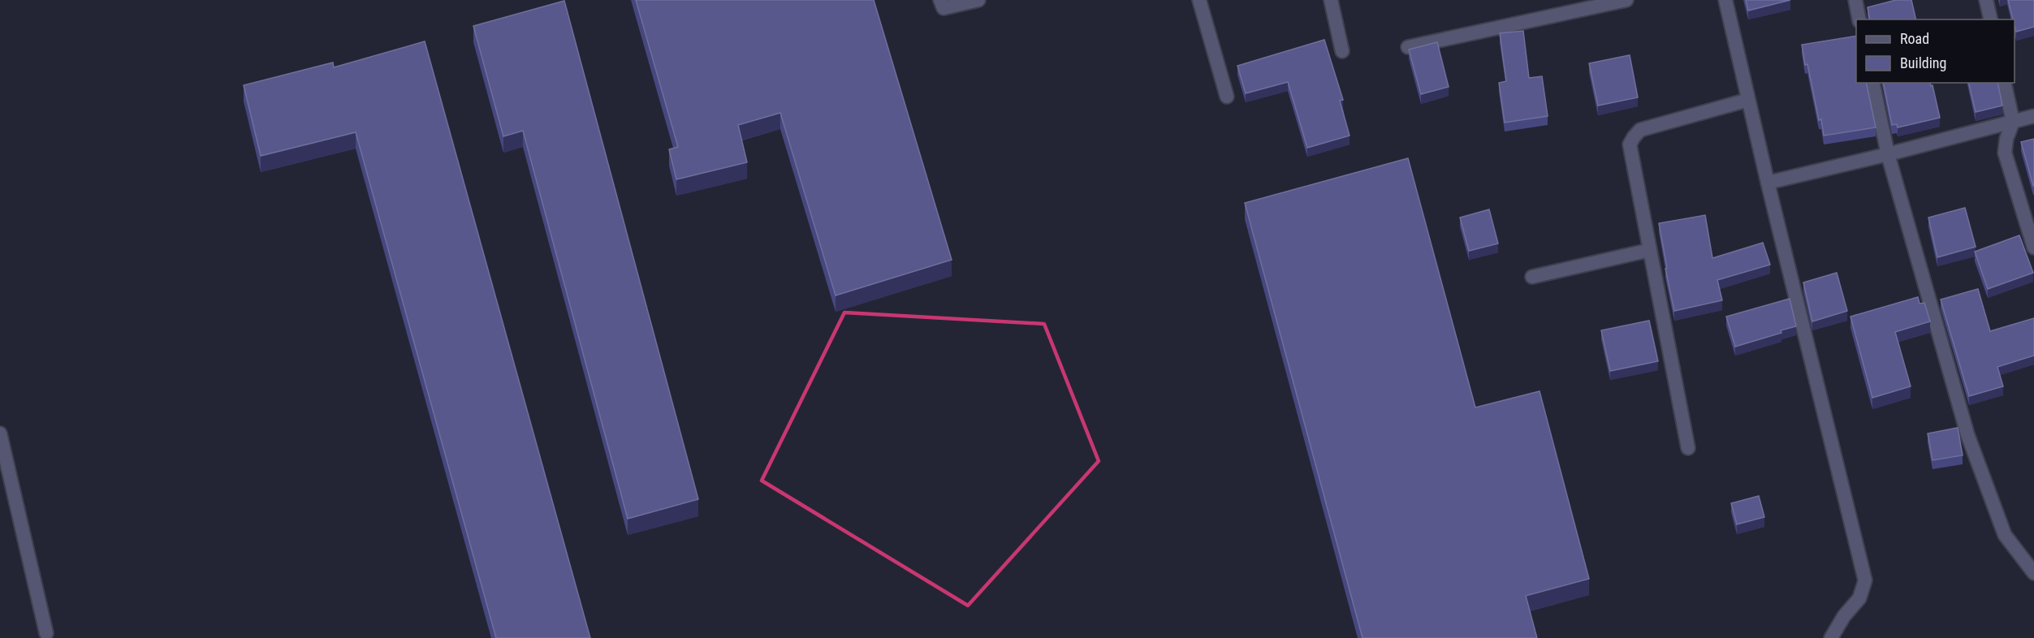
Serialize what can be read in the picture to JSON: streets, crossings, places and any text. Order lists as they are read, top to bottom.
{
  "legend": ["Road", "Building"]
}
